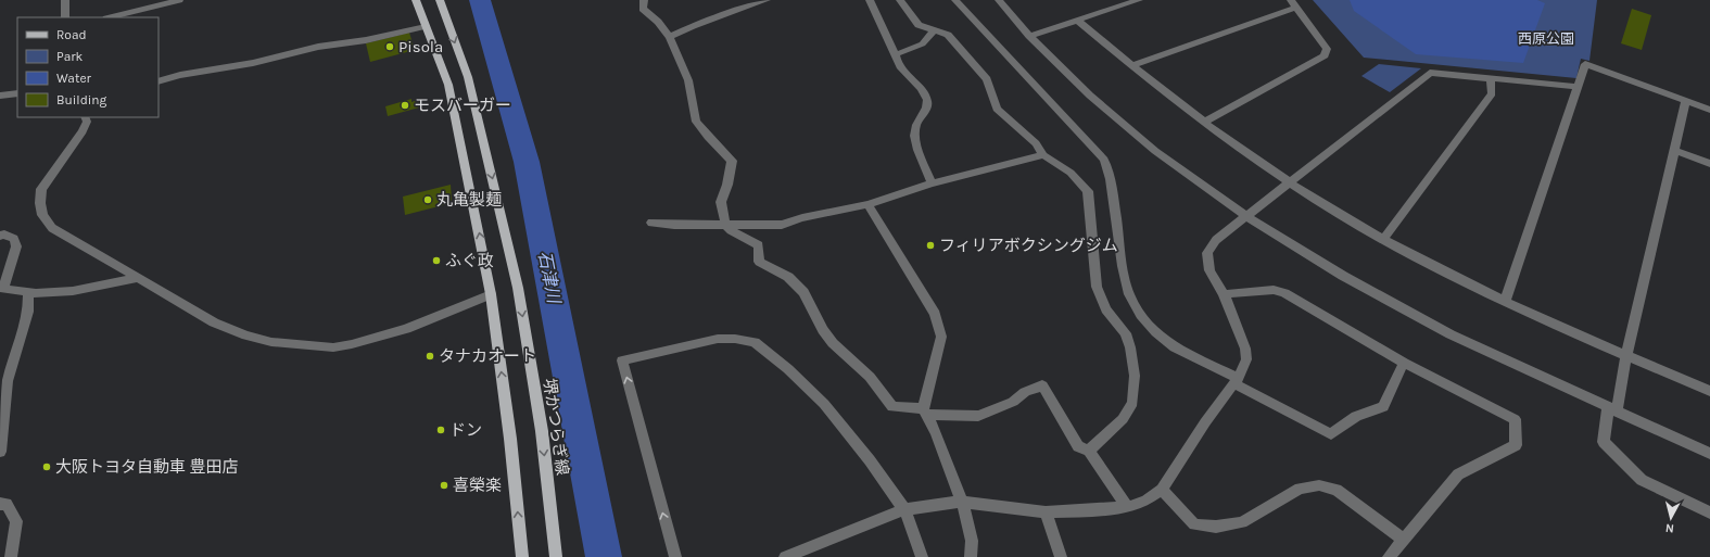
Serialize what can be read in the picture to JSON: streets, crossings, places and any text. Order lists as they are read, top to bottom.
{
  "streets": {
    "main road": ["堺かつらぎ線"]
  },
  "water": ["石津川"],
  "parks": ["西原公園"],
  "places": [
    "Pisola",
    "モスバーガー",
    "丸亀製麺",
    "フィリアボクシングジム",
    "ふぐ政",
    "タナカオート",
    "ドン",
    "大阪トヨタ自動車 豊田店",
    "喜榮楽"
  ],
  "legend": [
    "Road",
    "Park",
    "Water",
    "Building"
  ],
  "north": "bottom"
}
